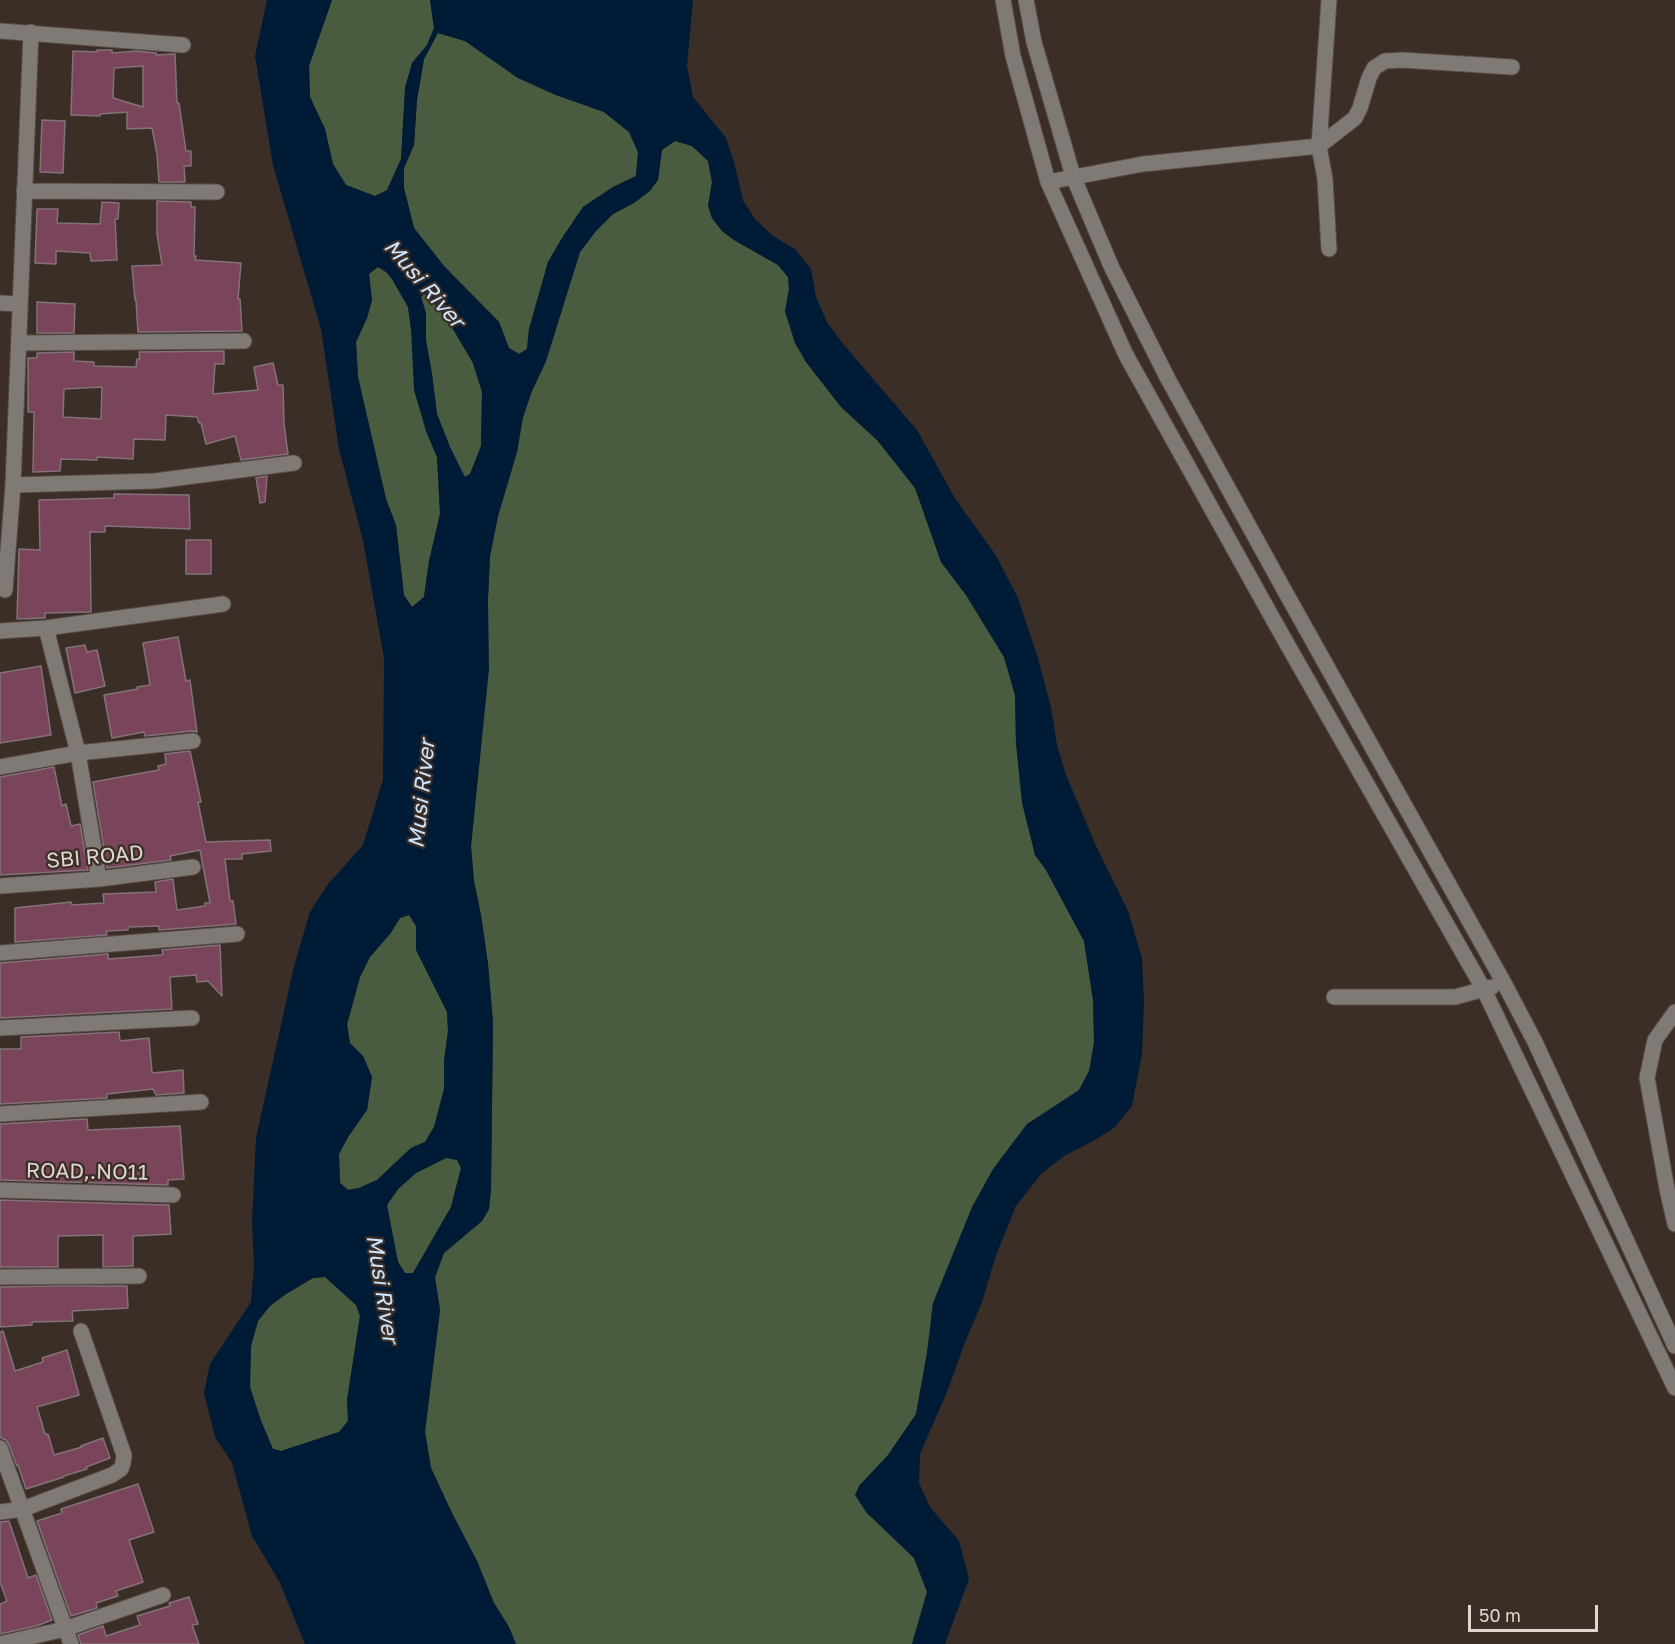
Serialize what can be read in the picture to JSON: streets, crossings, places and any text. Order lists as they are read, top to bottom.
{
  "streets": {
    "street": ["SBI ROAD", "ROAD,.NO11"]
  },
  "water": ["Musi River"],
  "scale_bar": "50 m"
}
